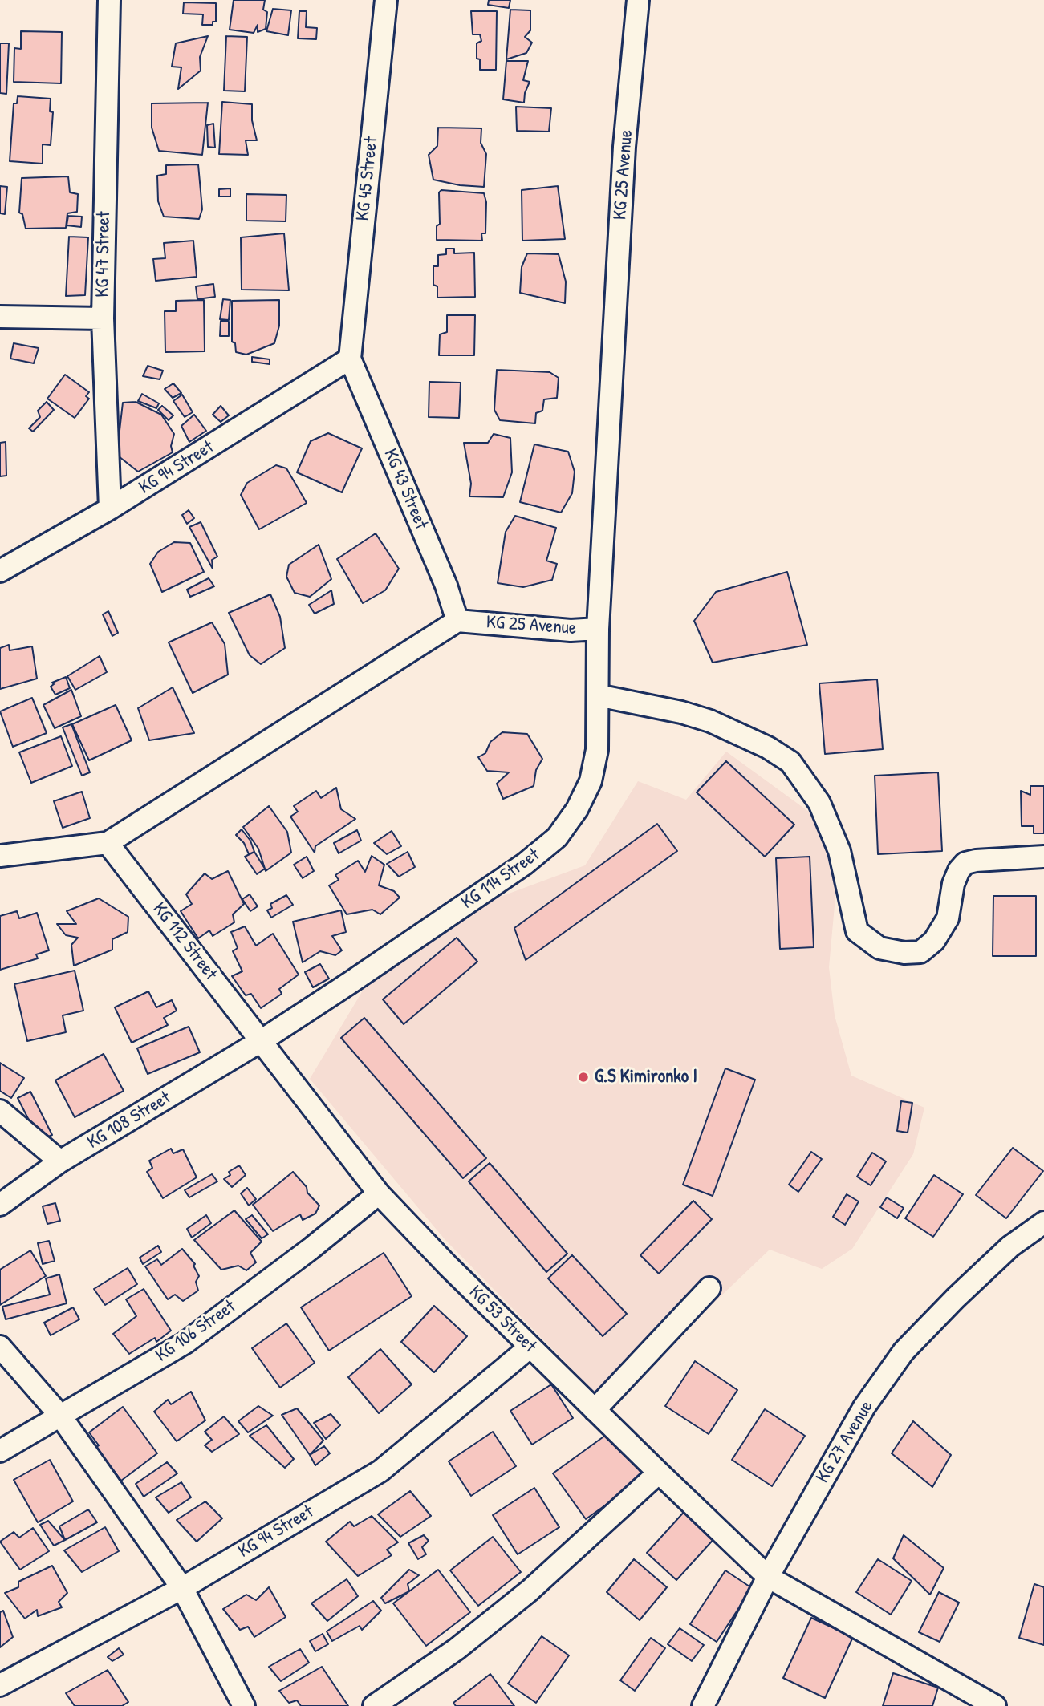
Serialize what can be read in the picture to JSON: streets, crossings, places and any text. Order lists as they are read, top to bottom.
{
  "streets": {
    "street": [
      "KG 25 Avenue",
      "KG 45 Street",
      "KG 47 Street",
      "KG 94 Street",
      "KG 43 Street",
      "KG 114 Street",
      "KG 112 Street",
      "KG 108 Street",
      "KG 53 Street",
      "KG 106 Street",
      "KG 27 Avenue"
    ]
  },
  "crossings": [
    ["KG 25 Avenue", "KG 43 Street"],
    ["KG 25 Avenue", "KG 114 Street"],
    ["KG 45 Street", "KG 94 Street"],
    ["KG 45 Street", "KG 43 Street"],
    ["KG 47 Street", "KG 94 Street"],
    ["KG 94 Street", "KG 43 Street"],
    ["KG 94 Street", "KG 53 Street"],
    ["KG 114 Street", "KG 112 Street"],
    ["KG 114 Street", "KG 108 Street"],
    ["KG 114 Street", "KG 53 Street"],
    ["KG 112 Street", "KG 108 Street"],
    ["KG 112 Street", "KG 53 Street"],
    ["KG 108 Street", "KG 53 Street"],
    ["KG 53 Street", "KG 106 Street"],
    ["KG 53 Street", "KG 27 Avenue"]
  ],
  "places": ["G.S Kimironko I"]
}
